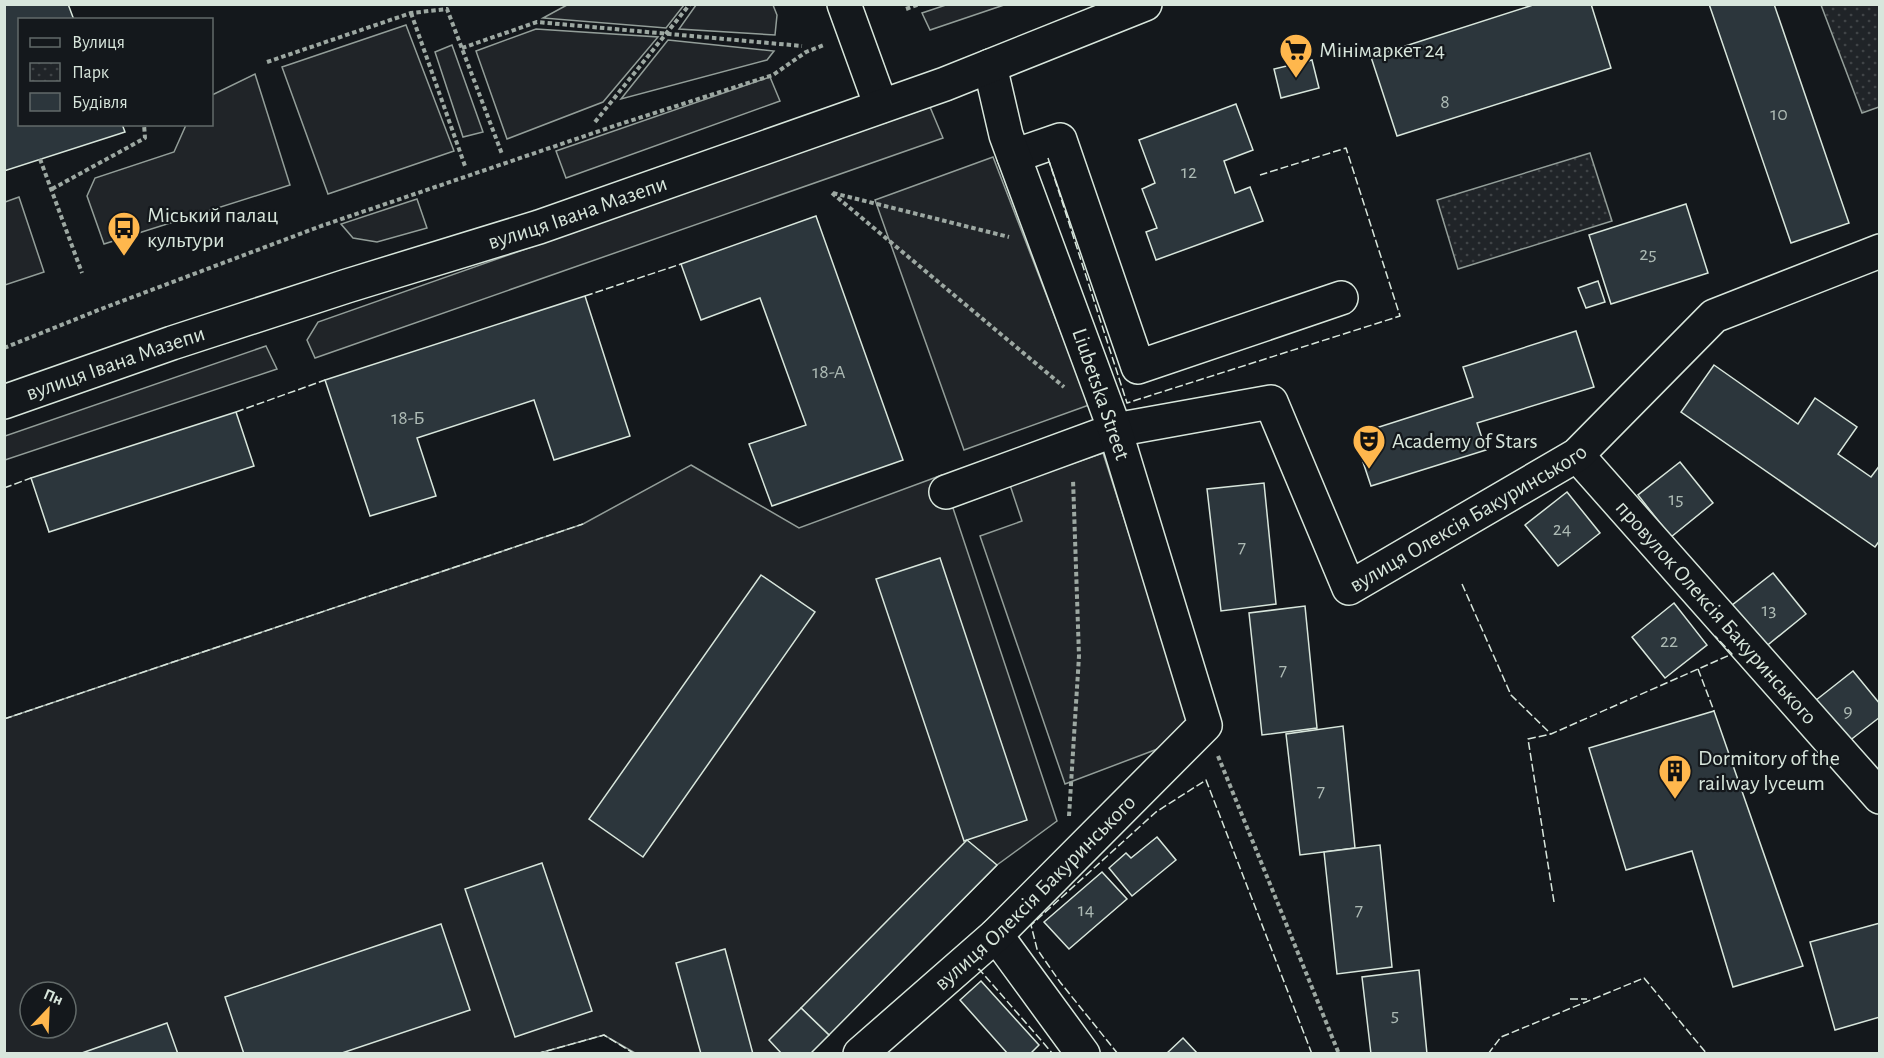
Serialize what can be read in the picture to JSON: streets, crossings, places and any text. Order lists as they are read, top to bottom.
{
  "streets": {
    "street": [
      "вулиця Івана Мазепи",
      "Liubetska Street",
      "вулиця Олексія Бакуринського",
      "провулок Олексія Бакуринського"
    ]
  },
  "crossings": [
    ["вулиця Івана Мазепи", "Liubetska Street"],
    ["Liubetska Street", "вулиця Олексія Бакуринського"],
    ["вулиця Олексія Бакуринського", "провулок Олексія Бакуринського"]
  ],
  "places": {
    "supermarket": ["Мінімаркет 24"],
    "bus stop": ["Міський палац культури"],
    "theatre": ["Academy of Stars"],
    "building": ["Dormitory of the railway lyceum"]
  },
  "house_numbers": [
    "8",
    "10",
    "12",
    "25",
    "18-А",
    "18-Б",
    "15",
    "24",
    "7",
    "13",
    "22",
    "7",
    "9",
    "7",
    "14",
    "7",
    "5"
  ],
  "legend": ["Вулиця", "Парк", "Будівля"],
  "north": "top right"
}
